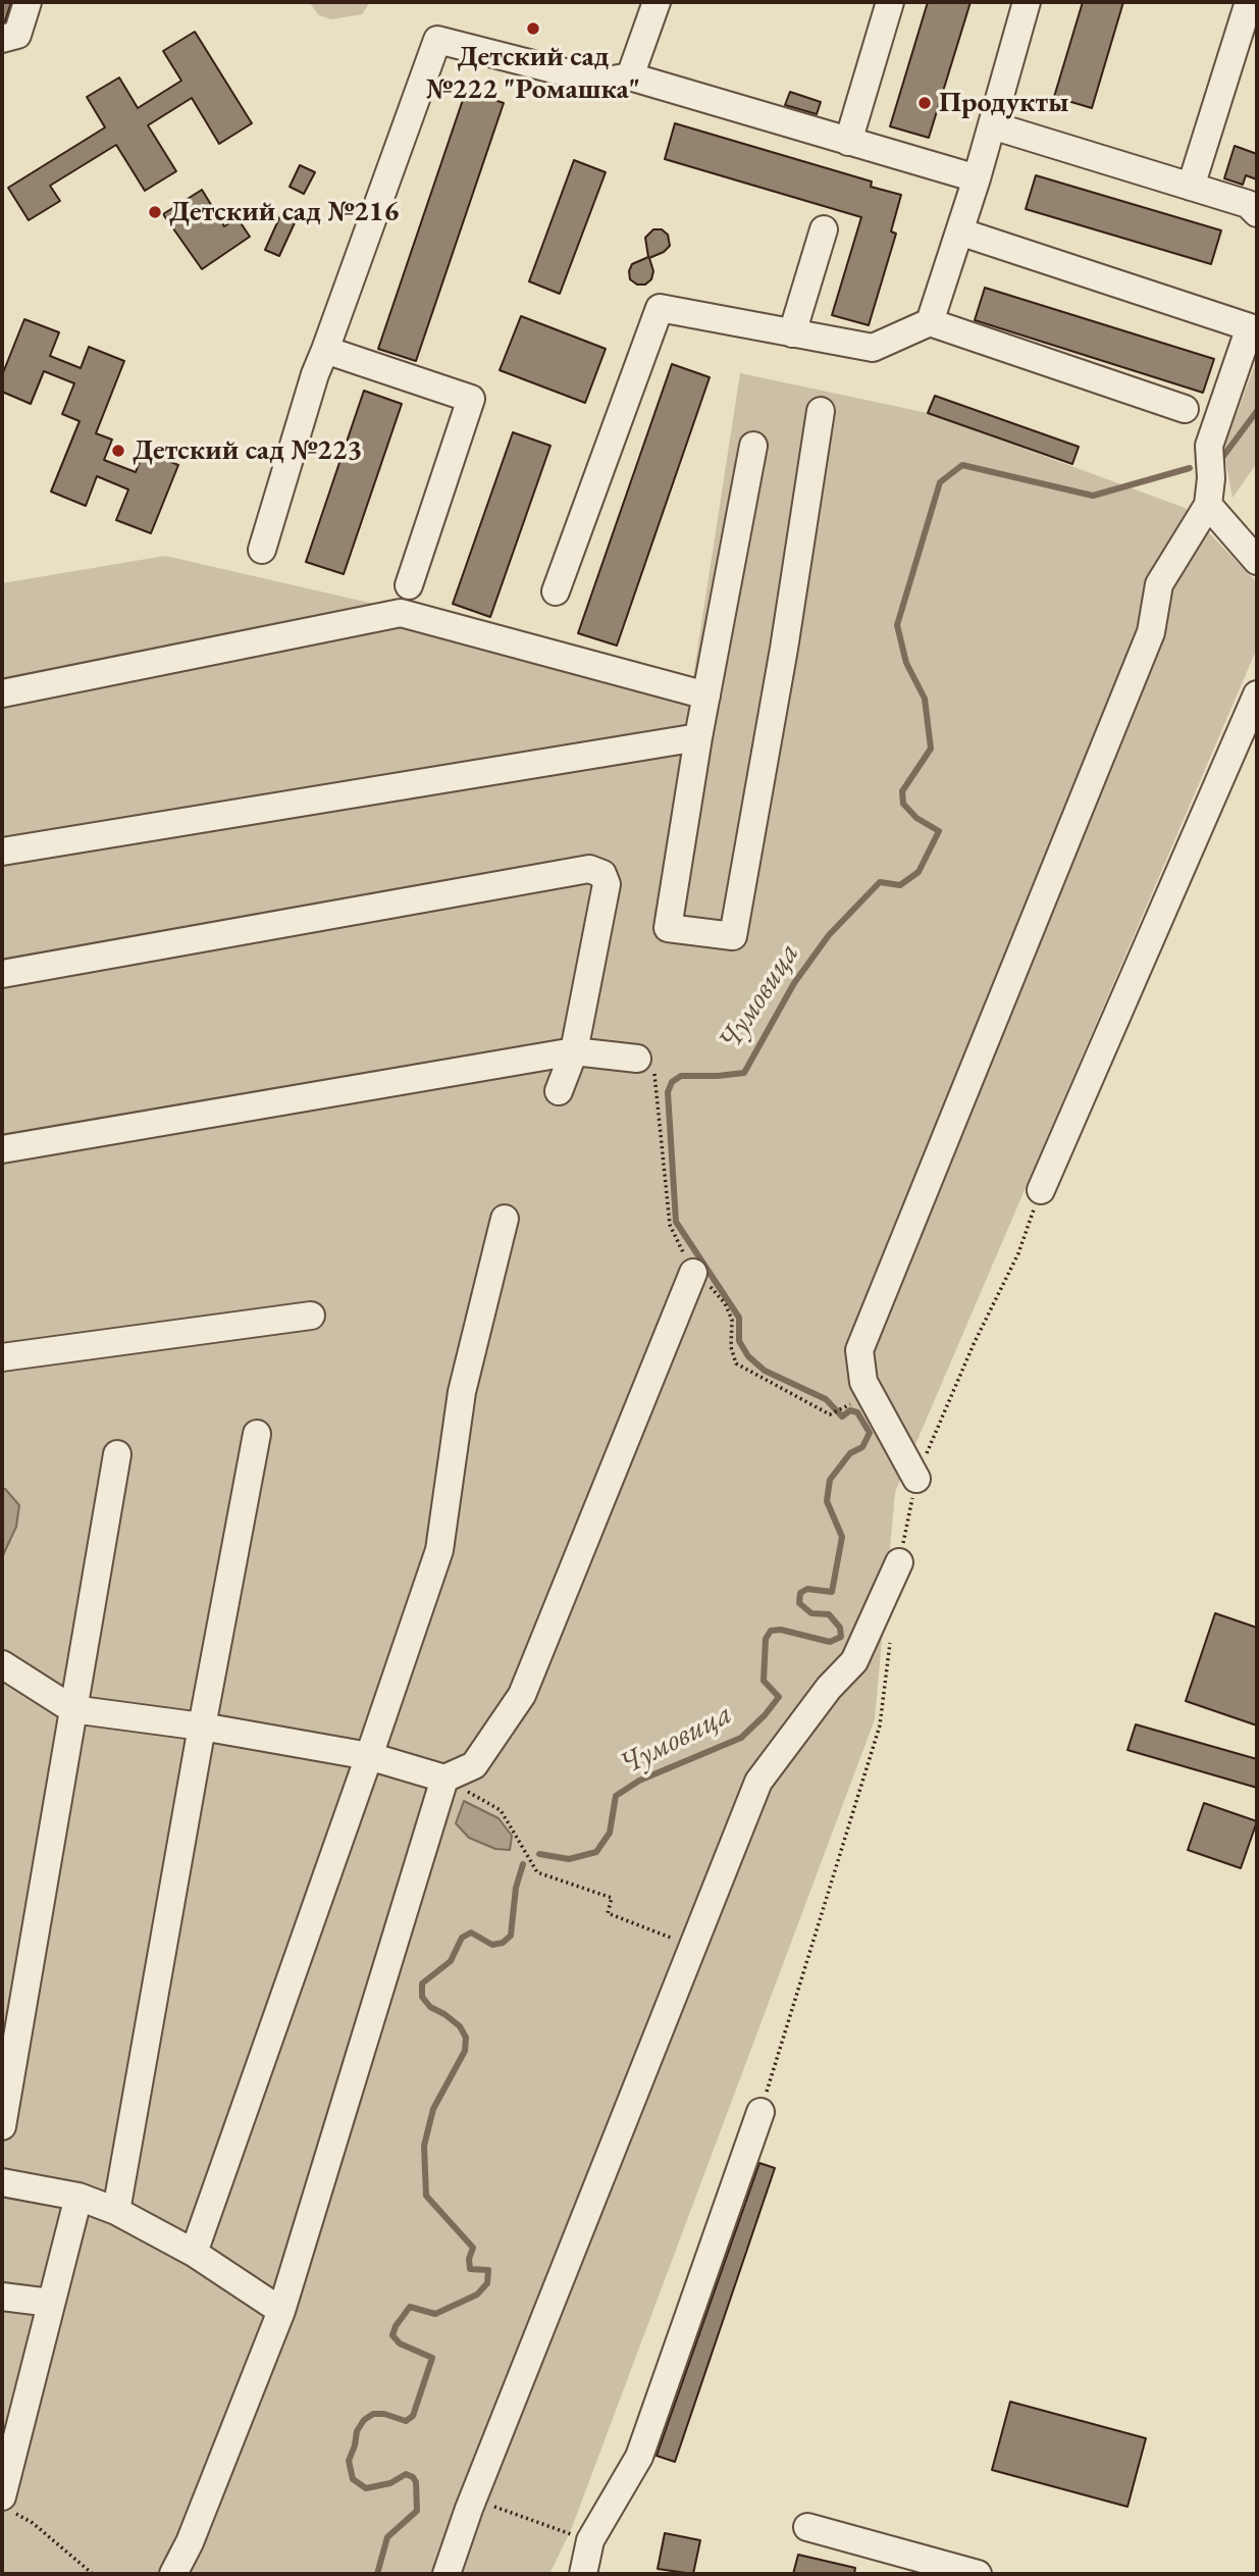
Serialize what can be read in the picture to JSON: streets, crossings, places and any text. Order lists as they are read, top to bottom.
{
  "water": ["Чумовица"],
  "places": [
    "Детский сад №222 \"Ромашка\"",
    "Продукты",
    "Детский сад №216",
    "Детский сад №223"
  ]
}
